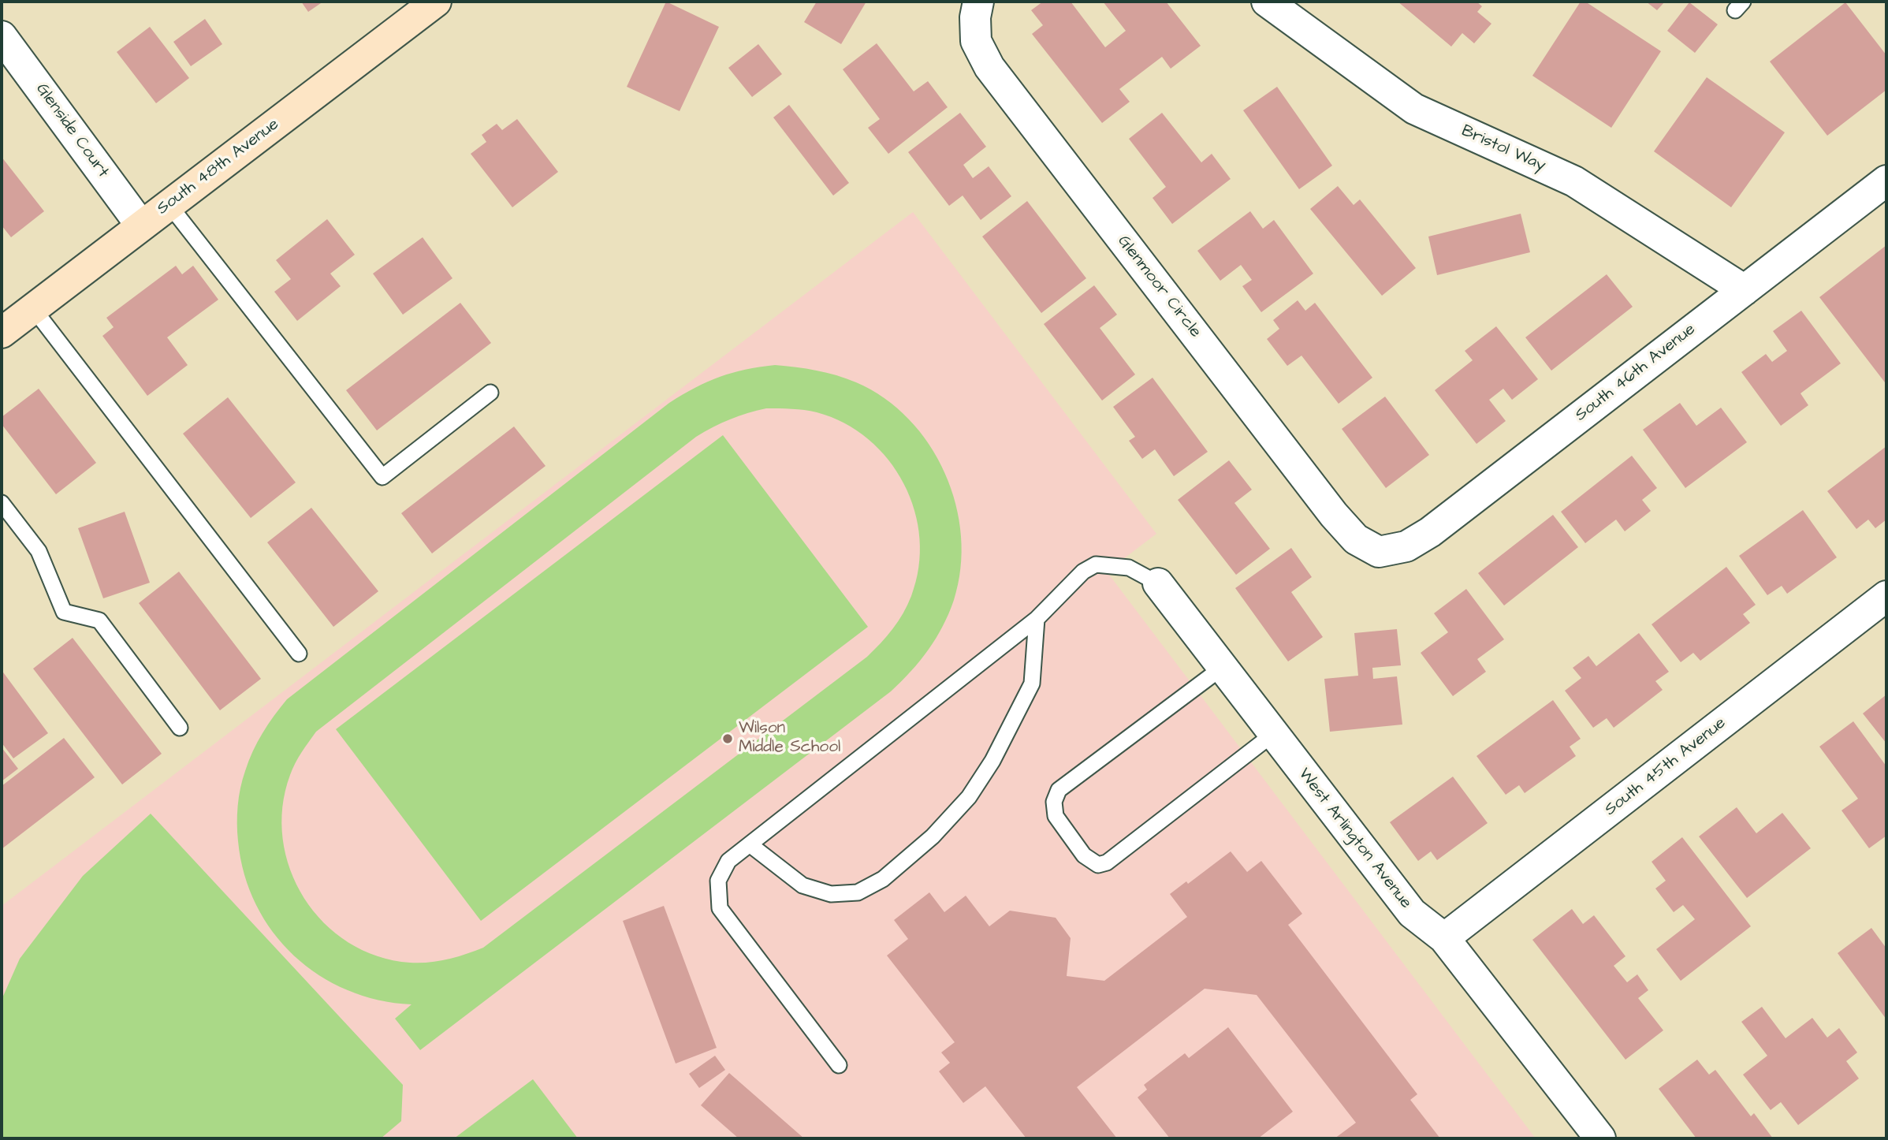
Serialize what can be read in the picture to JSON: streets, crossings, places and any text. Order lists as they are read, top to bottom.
{
  "streets": {
    "street": [
      "Glenside Court",
      "Bristol Way",
      "South 48th Avenue",
      "Glenmoor Circle",
      "South 46th Avenue",
      "South 45th Avenue",
      "West Arlington Avenue"
    ]
  },
  "crossings": [
    ["Glenside Court", "South 48th Avenue"],
    ["Bristol Way", "South 46th Avenue"],
    ["Glenmoor Circle", "South 46th Avenue"],
    ["South 45th Avenue", "West Arlington Avenue"]
  ],
  "places": ["Wilson Middle School"]
}
